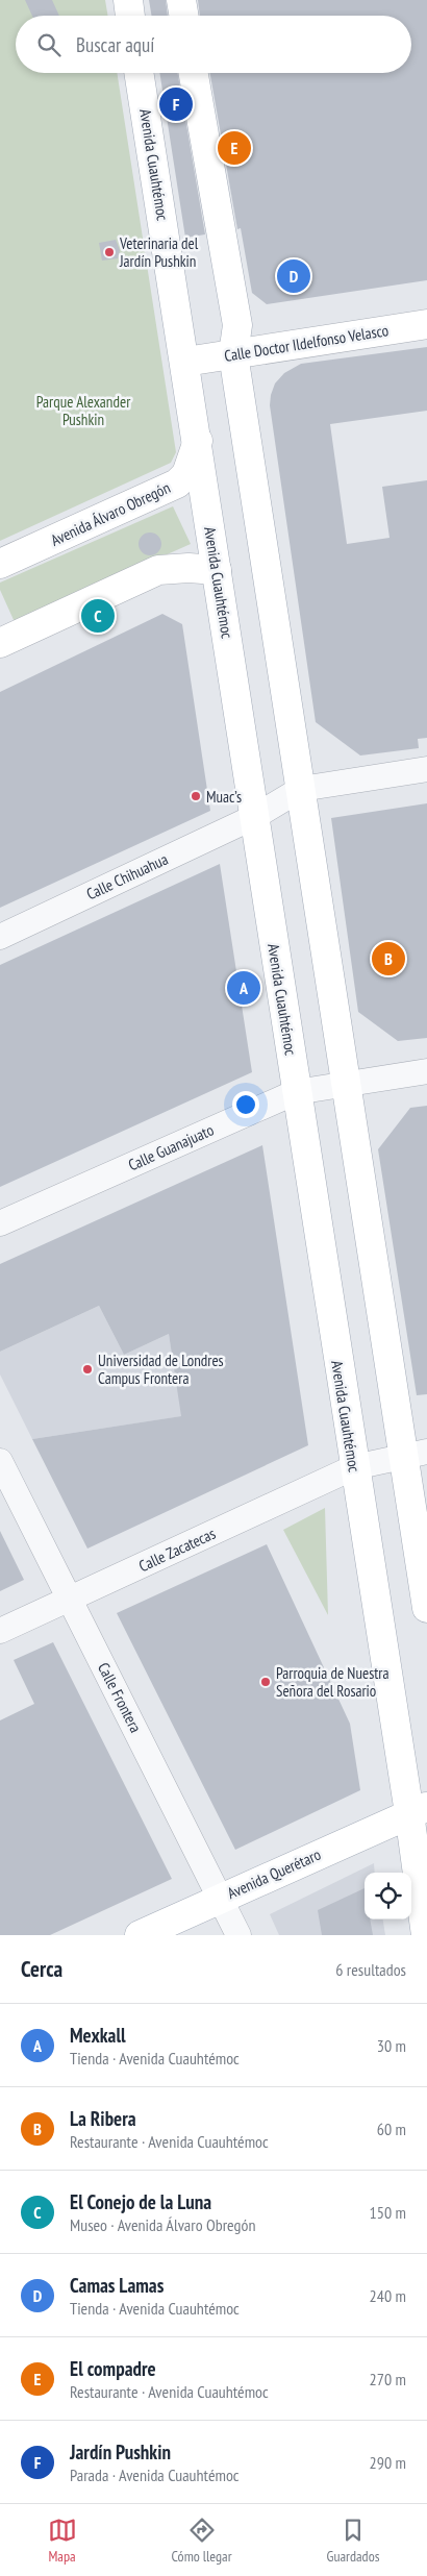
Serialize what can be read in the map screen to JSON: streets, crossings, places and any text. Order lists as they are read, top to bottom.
{
  "streets": {
    "main road": [
      "Avenida Cuauhtémoc",
      "Calle Doctor Ildelfonso Velasco",
      "Avenida Álvaro Obregón",
      "Avenida Querétaro"
    ],
    "street": [
      "Calle Chihuahua",
      "Calle Guanajuato",
      "Calle Zacatecas",
      "Calle Frontera"
    ]
  },
  "crossings": [
    ["Avenida Cuauhtémoc", "Calle Doctor Ildelfonso Velasco"],
    ["Avenida Cuauhtémoc", "Avenida Álvaro Obregón"],
    ["Avenida Cuauhtémoc", "Calle Chihuahua"],
    ["Avenida Cuauhtémoc", "Calle Guanajuato"],
    ["Avenida Cuauhtémoc", "Calle Zacatecas"],
    ["Avenida Cuauhtémoc", "Avenida Querétaro"],
    ["Calle Zacatecas", "Calle Frontera"],
    ["Calle Frontera", "Avenida Querétaro"]
  ],
  "parks": ["Parque Alexander Pushkin"],
  "places": [
    "Veterinaria del Jardín Pushkin",
    "Muac’s",
    "Universidad de Londres Campus Frontera",
    "Parroquia de Nuestra Señora del Rosario"
  ],
  "page": {
    "search": "Buscar aquí",
    "pins": [
      "F",
      "E",
      "D",
      "C",
      "B",
      "A"
    ],
    "heading": ["Cerca", "6 resultados"],
    "list": [
      {
        "mark": "A",
        "name": "Mexkall",
        "note": "Tienda · Avenida Cuauhtémoc",
        "value": "30 m"
      },
      {
        "mark": "B",
        "name": "La Ribera",
        "note": "Restaurante · Avenida Cuauhtémoc",
        "value": "60 m"
      },
      {
        "mark": "C",
        "name": "El Conejo de la Luna",
        "note": "Museo · Avenida Álvaro Obregón",
        "value": "150 m"
      },
      {
        "mark": "D",
        "name": "Camas Lamas",
        "note": "Tienda · Avenida Cuauhtémoc",
        "value": "240 m"
      },
      {
        "mark": "E",
        "name": "El compadre",
        "note": "Restaurante · Avenida Cuauhtémoc",
        "value": "270 m"
      },
      {
        "mark": "F",
        "name": "Jardín Pushkin",
        "note": "Parada · Avenida Cuauhtémoc",
        "value": "290 m"
      }
    ],
    "nav": ["Mapa", "Cómo llegar", "Guardados"]
  }
}
